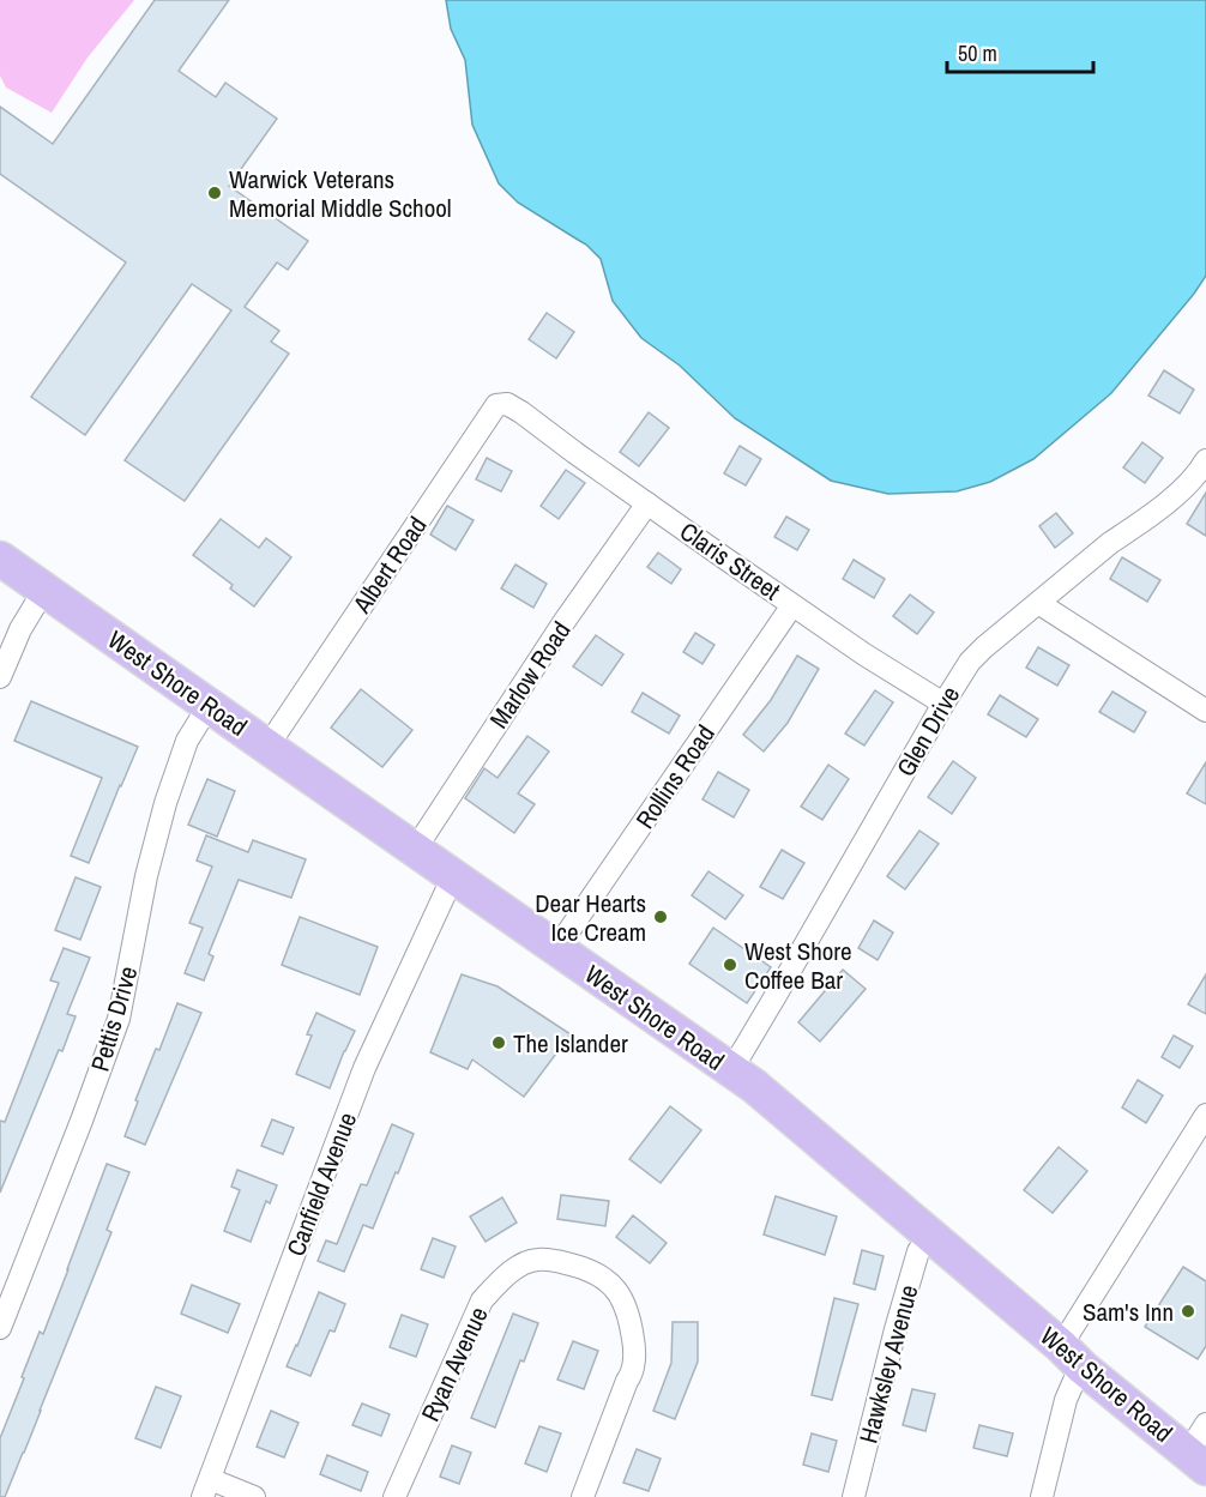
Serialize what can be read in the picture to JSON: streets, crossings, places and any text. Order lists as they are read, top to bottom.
{
  "streets": {
    "main road": ["West Shore Road"],
    "street": [
      "Claris Street",
      "Albert Road",
      "Marlow Road",
      "Glen Drive",
      "Rollins Road",
      "Pettis Drive",
      "Canfield Avenue",
      "Ryan Avenue",
      "Hawksley Avenue"
    ]
  },
  "crossings": [
    ["Claris Street", "Albert Road"],
    ["Claris Street", "Marlow Road"],
    ["Claris Street", "Glen Drive"],
    ["Claris Street", "Rollins Road"],
    ["Albert Road", "West Shore Road"],
    ["Marlow Road", "West Shore Road"],
    ["West Shore Road", "Glen Drive"],
    ["West Shore Road", "Rollins Road"],
    ["West Shore Road", "Pettis Drive"],
    ["West Shore Road", "Canfield Avenue"],
    ["West Shore Road", "Hawksley Avenue"]
  ],
  "places": [
    "Warwick Veterans Memorial Middle School",
    "Dear Hearts Ice Cream",
    "West Shore Coffee Bar",
    "The Islander",
    "Sam's Inn"
  ],
  "scale_bar": "50 m"
}
